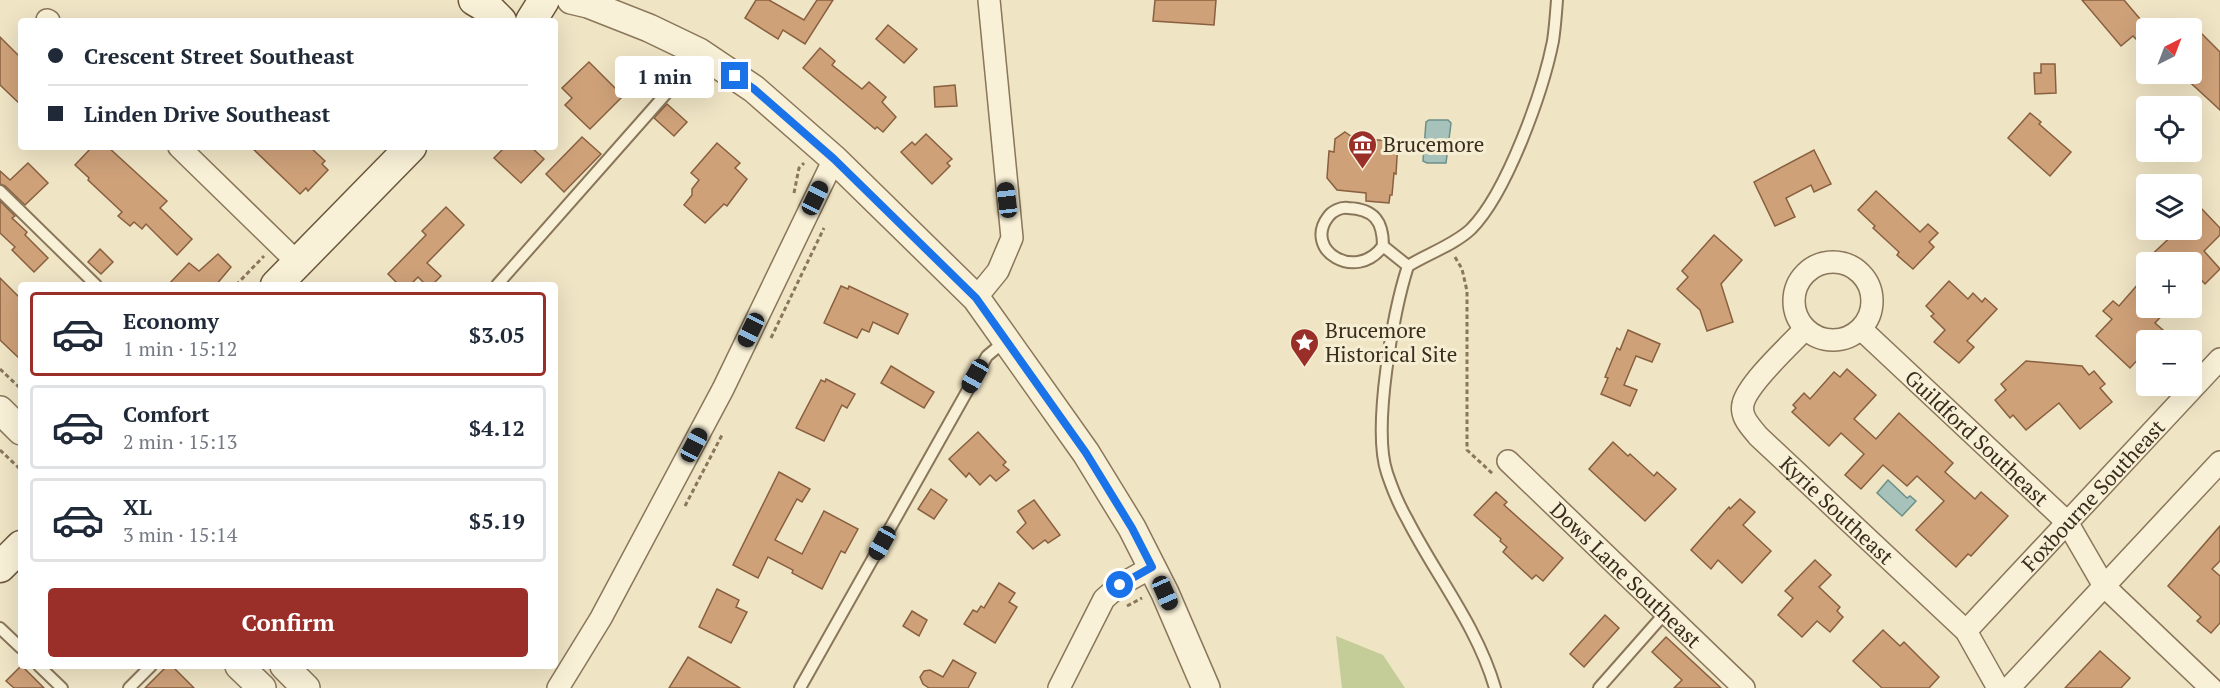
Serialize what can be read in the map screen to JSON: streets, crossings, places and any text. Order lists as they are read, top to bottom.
{
  "streets": {
    "street": [
      "Guildford Southeast",
      "Foxbourne Southeast",
      "Kyrie Southeast",
      "Dows Lane Southeast"
    ]
  },
  "crossings": [
    ["Guildford Southeast", "Foxbourne Southeast"],
    ["Guildford Southeast", "Kyrie Southeast"],
    ["Foxbourne Southeast", "Kyrie Southeast"]
  ],
  "places": {
    "museum": ["Brucemore"],
    "place": ["Brucemore Historical Site"]
  },
  "north": "top right",
  "page": {
    "map_buttons": ["+", "−"],
    "banner": ["Crescent Street Southeast", "Linden Drive Southeast"],
    "bubble": "1 min",
    "list": [
      {
        "name": "Economy",
        "note": "1 min · 15:12",
        "value": "$3.05"
      },
      {
        "name": "Comfort",
        "note": "2 min · 15:13",
        "value": "$4.12"
      },
      {
        "name": "XL",
        "note": "3 min · 15:14",
        "value": "$5.19"
      }
    ],
    "buttons": "Confirm"
  }
}
